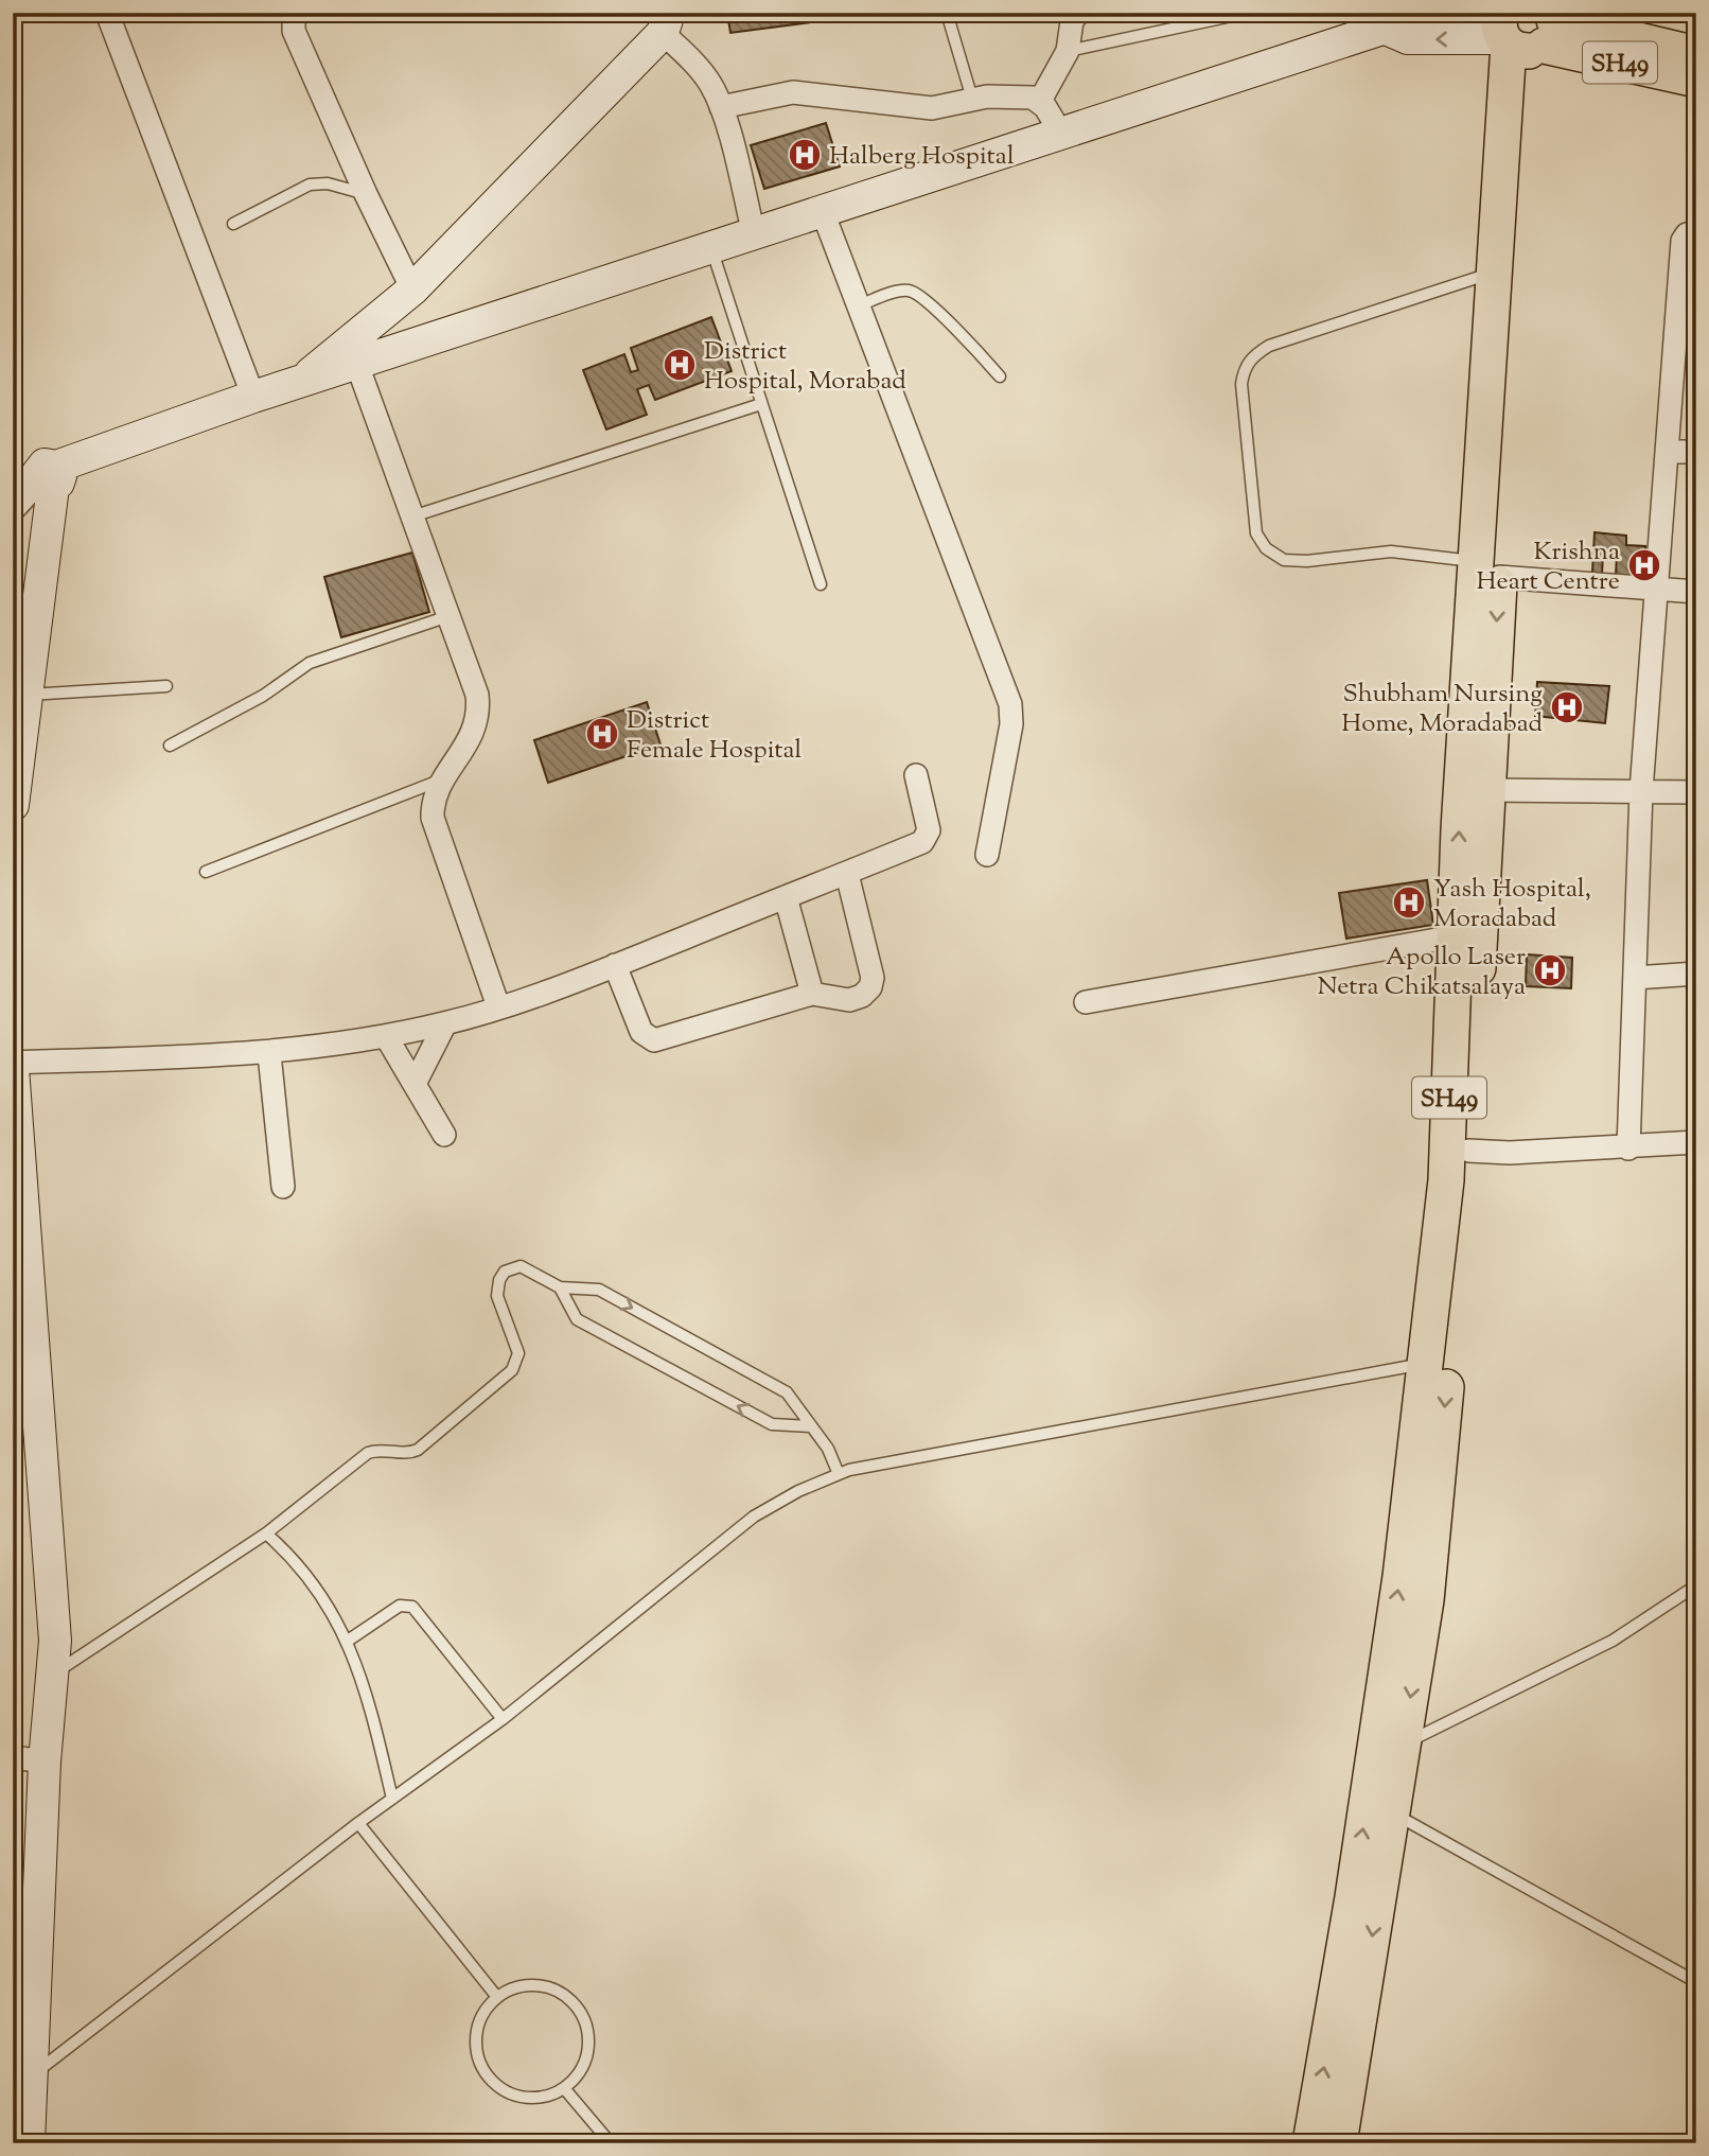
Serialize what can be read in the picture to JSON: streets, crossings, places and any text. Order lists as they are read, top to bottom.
{
  "streets": {
    "main road": ["SH49"]
  },
  "places": {
    "hospital": [
      "Halberg Hospital",
      "District Hospital, Morabad",
      "Krishna Heart Centre",
      "Shubham Nursing Home, Moradabad",
      "District Female Hospital",
      "Yash Hospital, Moradabad",
      "Apollo Laser Netra Chikatsalaya"
    ]
  }
}
